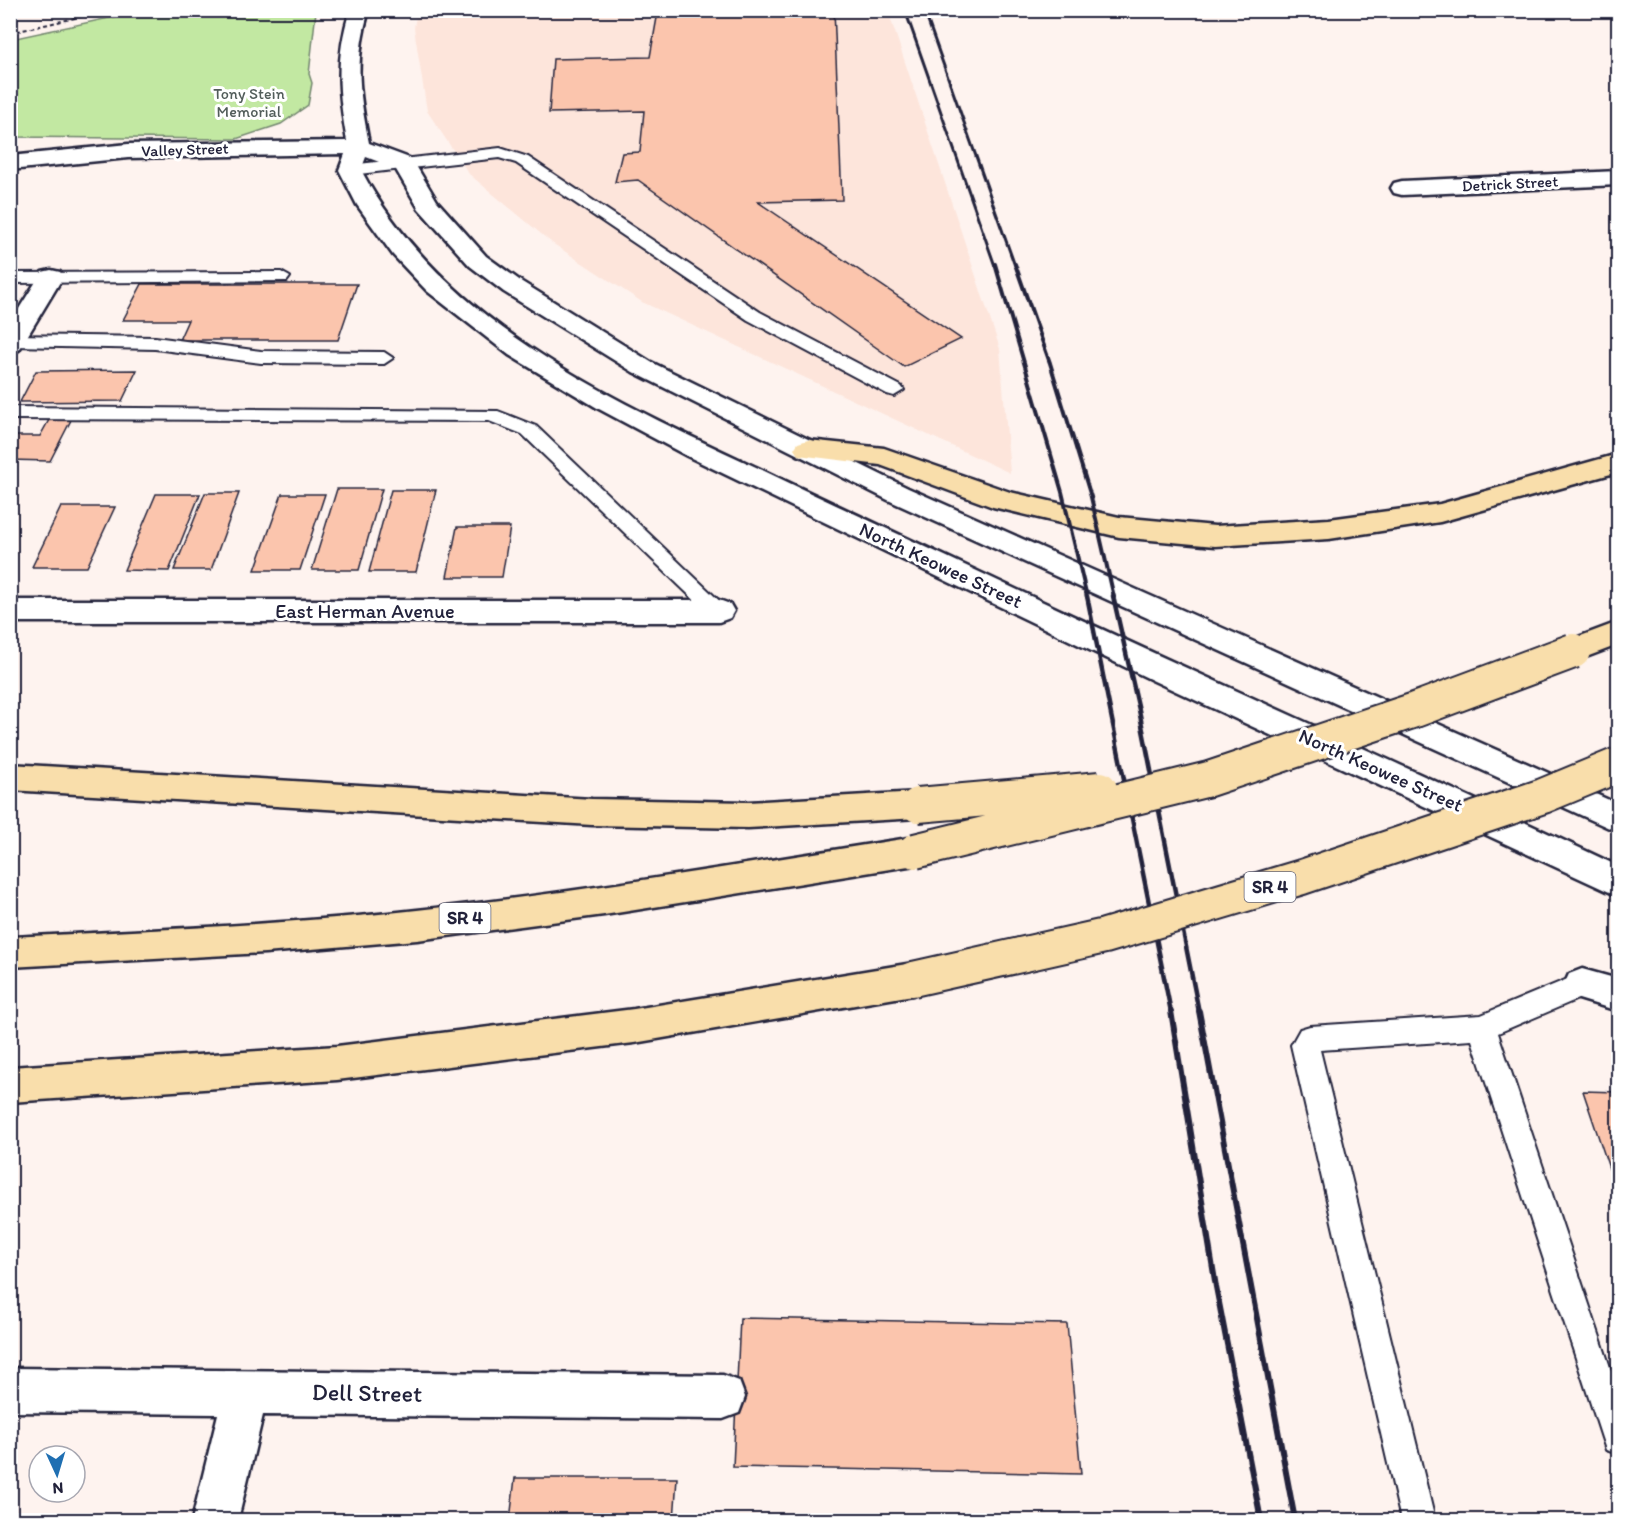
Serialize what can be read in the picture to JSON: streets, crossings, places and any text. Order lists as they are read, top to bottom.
{
  "streets": {
    "highway": ["SR 4"],
    "main road": [
      "Valley Street",
      "Detrick Street",
      "North Keowee Street",
      "East Herman Avenue",
      "Dell Street"
    ]
  },
  "crossings": [
    ["Valley Street", "North Keowee Street"]
  ],
  "parks": ["Tony Stein Memorial"],
  "north": "bottom"
}
